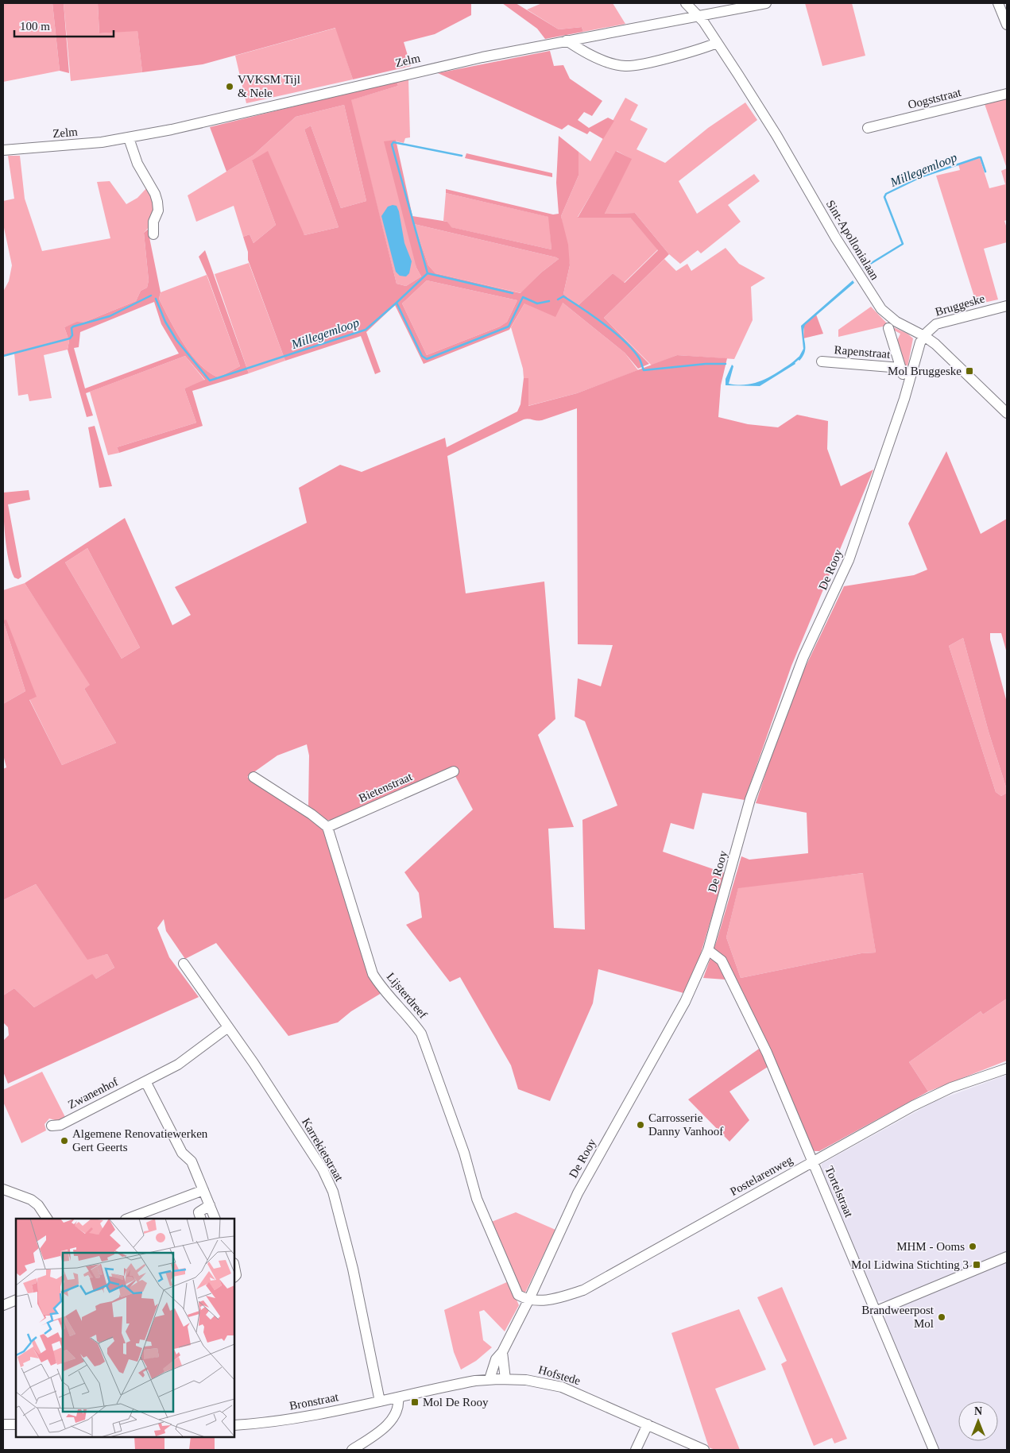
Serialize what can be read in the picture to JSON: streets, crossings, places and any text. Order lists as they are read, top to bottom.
{
  "streets": {
    "street": [
      "Zelm",
      "Oogststraat",
      "Sint-Apollonialaan",
      "Bruggeske",
      "Rapenstraat",
      "De Rooy",
      "Bietenstraat",
      "Lijsterdreef",
      "Zwanenhof",
      "Karrekietstraat",
      "Postelarenweg",
      "Tortelstraat",
      "Hofstede",
      "Bronstraat"
    ]
  },
  "crossings": [
    ["Zelm", "Sint-Apollonialaan"],
    ["Sint-Apollonialaan", "Bruggeske"],
    ["Sint-Apollonialaan", "De Rooy"],
    ["Bruggeske", "De Rooy"],
    ["De Rooy", "Lijsterdreef"],
    ["De Rooy", "Postelarenweg"],
    ["De Rooy", "Tortelstraat"],
    ["De Rooy", "Hofstede"],
    ["Bietenstraat", "Lijsterdreef"],
    ["Lijsterdreef", "Postelarenweg"],
    ["Zwanenhof", "Karrekietstraat"],
    ["Karrekietstraat", "Bronstraat"],
    ["Postelarenweg", "Tortelstraat"],
    ["Hofstede", "Bronstraat"]
  ],
  "water": ["Millegemloop"],
  "places": {
    "other": [
      "VVKSM Tijl & Nele",
      "Carrosserie Danny Vanhoof",
      "Algemene Renovatiewerken Gert Geerts",
      "MHM - Ooms",
      "Brandweerpost Mol"
    ],
    "transit": ["Mol Bruggeske", "Mol Lidwina Stichting 3", "Mol De Rooy"]
  },
  "scale_bar": "100 m",
  "north": "top"
}
